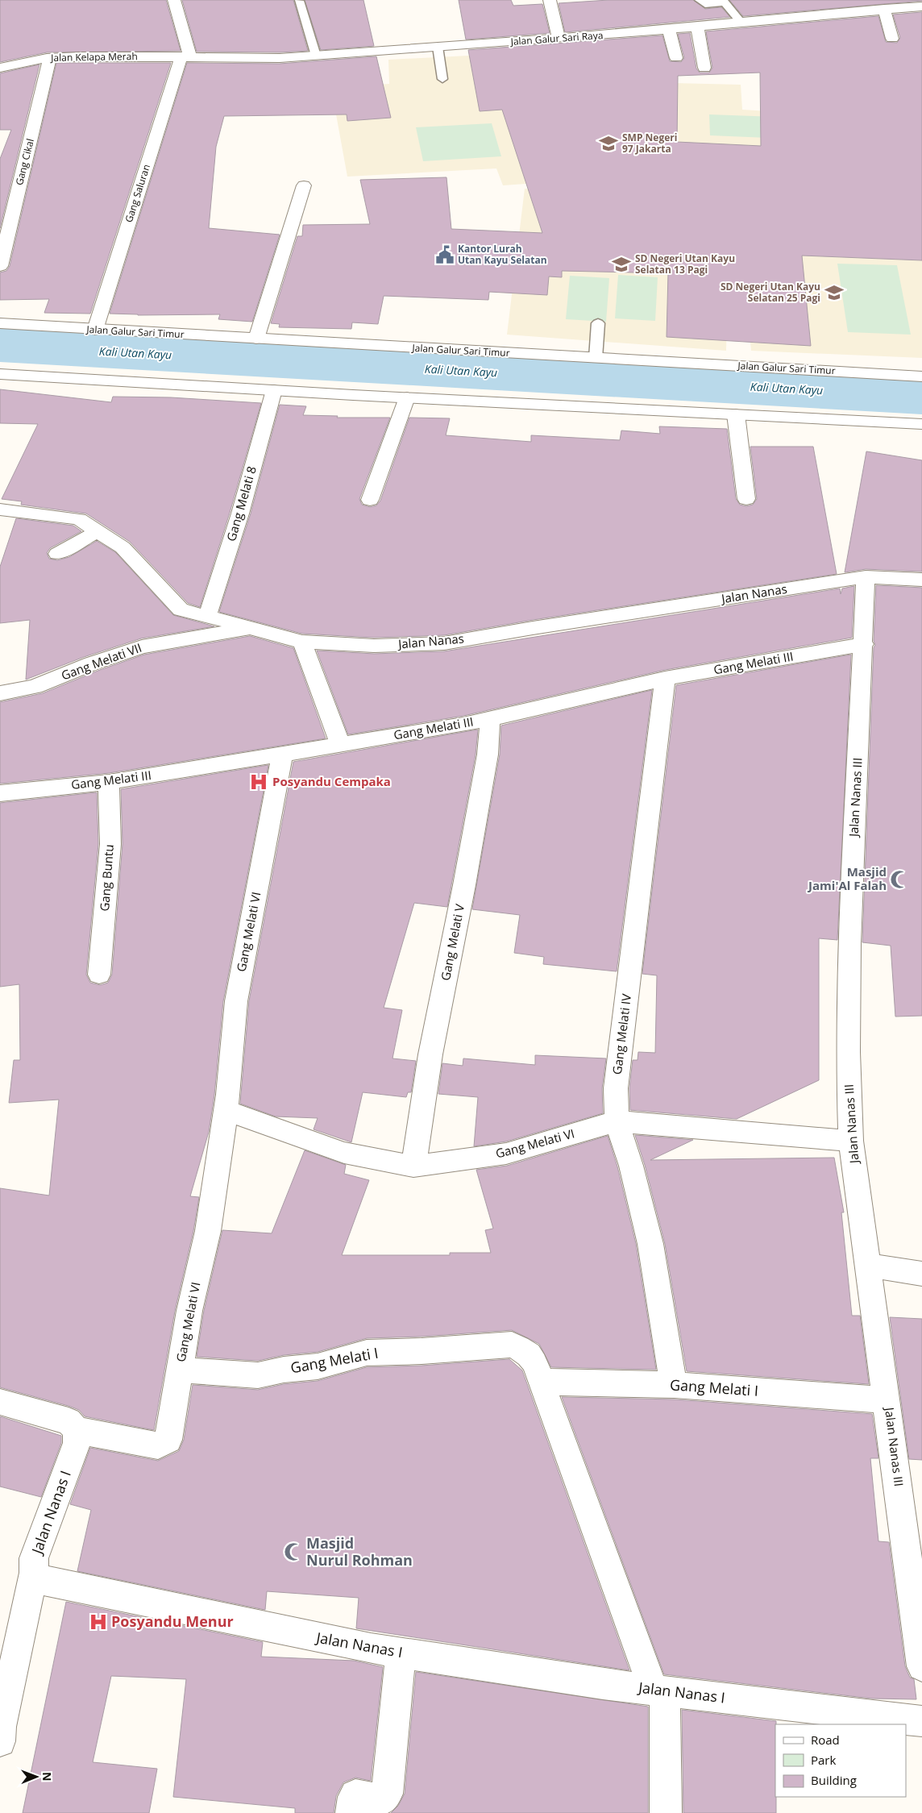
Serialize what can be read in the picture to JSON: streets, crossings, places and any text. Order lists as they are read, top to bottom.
{
  "streets": {
    "street": [
      "Jalan Galur Sari Raya",
      "Jalan Kelapa Merah",
      "Gang Cikal",
      "Gang Saluran",
      "Jalan Galur Sari Timur",
      "Gang Melati 8",
      "Jalan Nanas",
      "Gang Melati VII",
      "Gang Melati III",
      "Jalan Nanas III",
      "Gang Buntu",
      "Gang Melati VI",
      "Gang Melati V",
      "Gang Melati IV",
      "Gang Melati I",
      "Jalan Nanas I"
    ]
  },
  "crossings": [
    ["Jalan Galur Sari Raya", "Jalan Kelapa Merah"],
    ["Jalan Galur Sari Raya", "Gang Saluran"],
    ["Jalan Kelapa Merah", "Gang Cikal"],
    ["Jalan Kelapa Merah", "Gang Saluran"],
    ["Gang Saluran", "Jalan Galur Sari Timur"],
    ["Gang Melati 8", "Jalan Nanas"],
    ["Jalan Nanas", "Gang Melati VII"],
    ["Jalan Nanas", "Jalan Nanas III"],
    ["Gang Melati III", "Jalan Nanas III"],
    ["Gang Melati III", "Gang Buntu"],
    ["Gang Melati III", "Gang Melati VI"],
    ["Gang Melati III", "Gang Melati V"],
    ["Gang Melati III", "Gang Melati IV"],
    ["Jalan Nanas III", "Gang Melati VI"],
    ["Jalan Nanas III", "Gang Melati I"],
    ["Gang Melati VI", "Gang Melati V"],
    ["Gang Melati VI", "Gang Melati IV"],
    ["Gang Melati VI", "Gang Melati I"],
    ["Gang Melati VI", "Jalan Nanas I"],
    ["Gang Melati IV", "Gang Melati I"],
    ["Gang Melati I", "Jalan Nanas I"]
  ],
  "water": ["Kali Utan Kayu"],
  "places": {
    "school or university": ["SMP Negeri 97 Jakarta", "SD Negeri Utan Kayu Selatan 13 Pagi", "SD Negeri Utan Kayu Selatan 25 Pagi"],
    "public building": ["Kantor Lurah Utan Kayu Selatan"],
    "hospital": ["Posyandu Cempaka", "Posyandu Menur"],
    "mosque": ["Masjid Jami'Al Falah", "Masjid Nurul Rohman"]
  },
  "legend": ["Road", "Park", "Building"],
  "north": "right"
}
